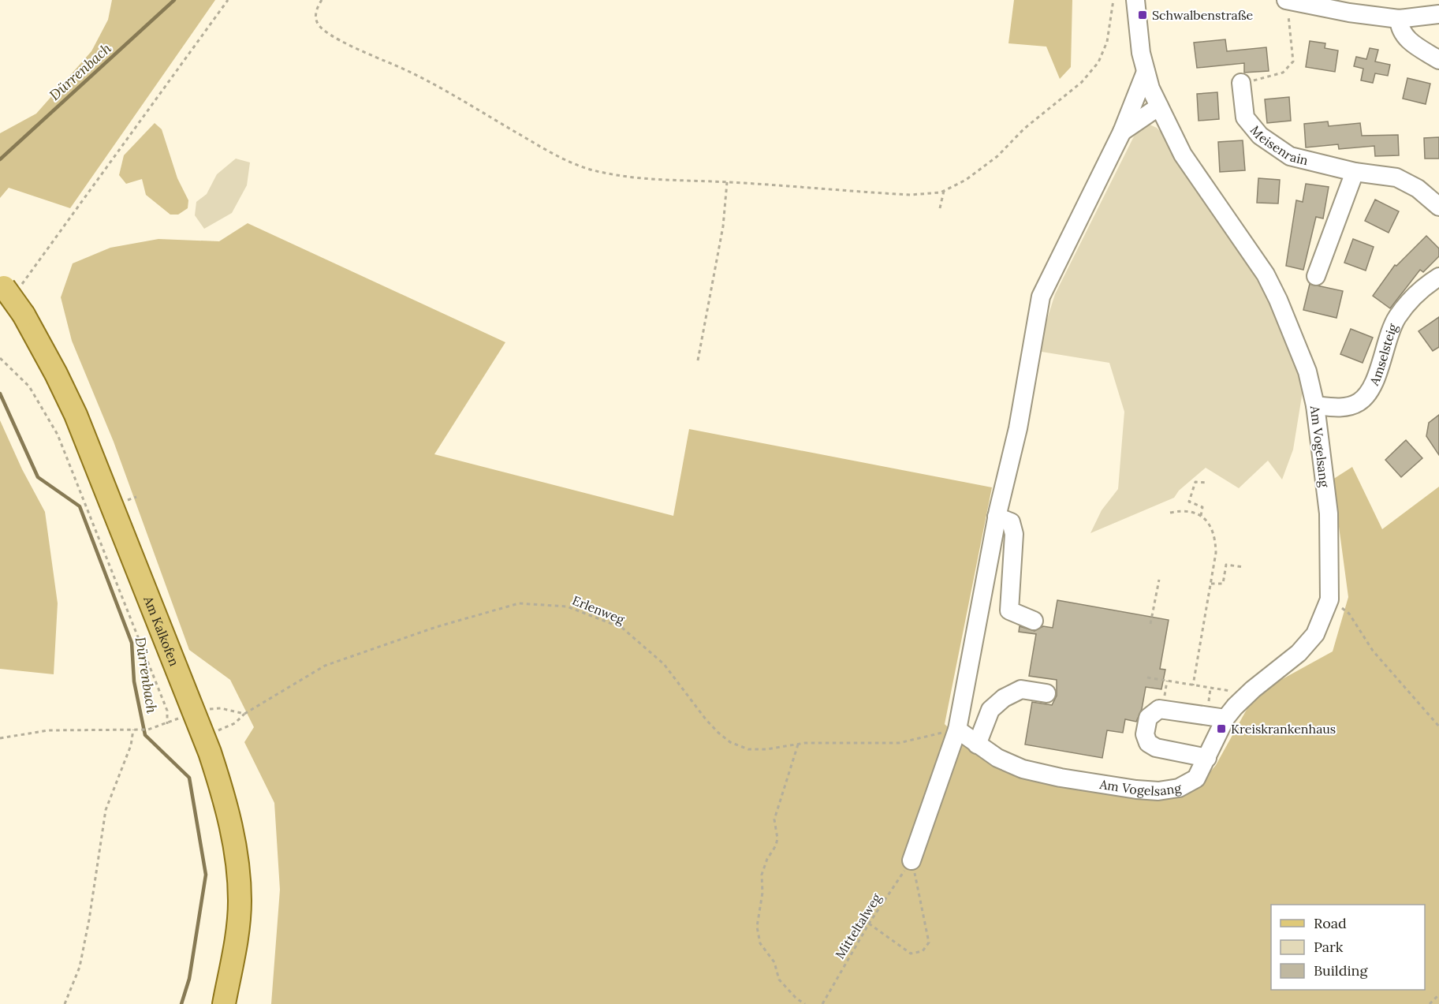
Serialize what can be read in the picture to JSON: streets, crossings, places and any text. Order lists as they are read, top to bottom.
{
  "streets": {
    "main road": ["Am Kalkofen"],
    "street": ["Meisenrain", "Amselsteig", "Am Vogelsang"],
    "path": ["Erlenweg", "Mitteltalweg"]
  },
  "crossings": [
    ["Amselsteig", "Am Vogelsang"],
    ["Am Vogelsang", "Erlenweg"],
    ["Erlenweg", "Am Kalkofen"]
  ],
  "water": ["Dürrenbach"],
  "places": {
    "transit": ["Schwalbenstraße", "Kreiskrankenhaus"]
  },
  "legend": ["Road", "Park", "Building"]
}
